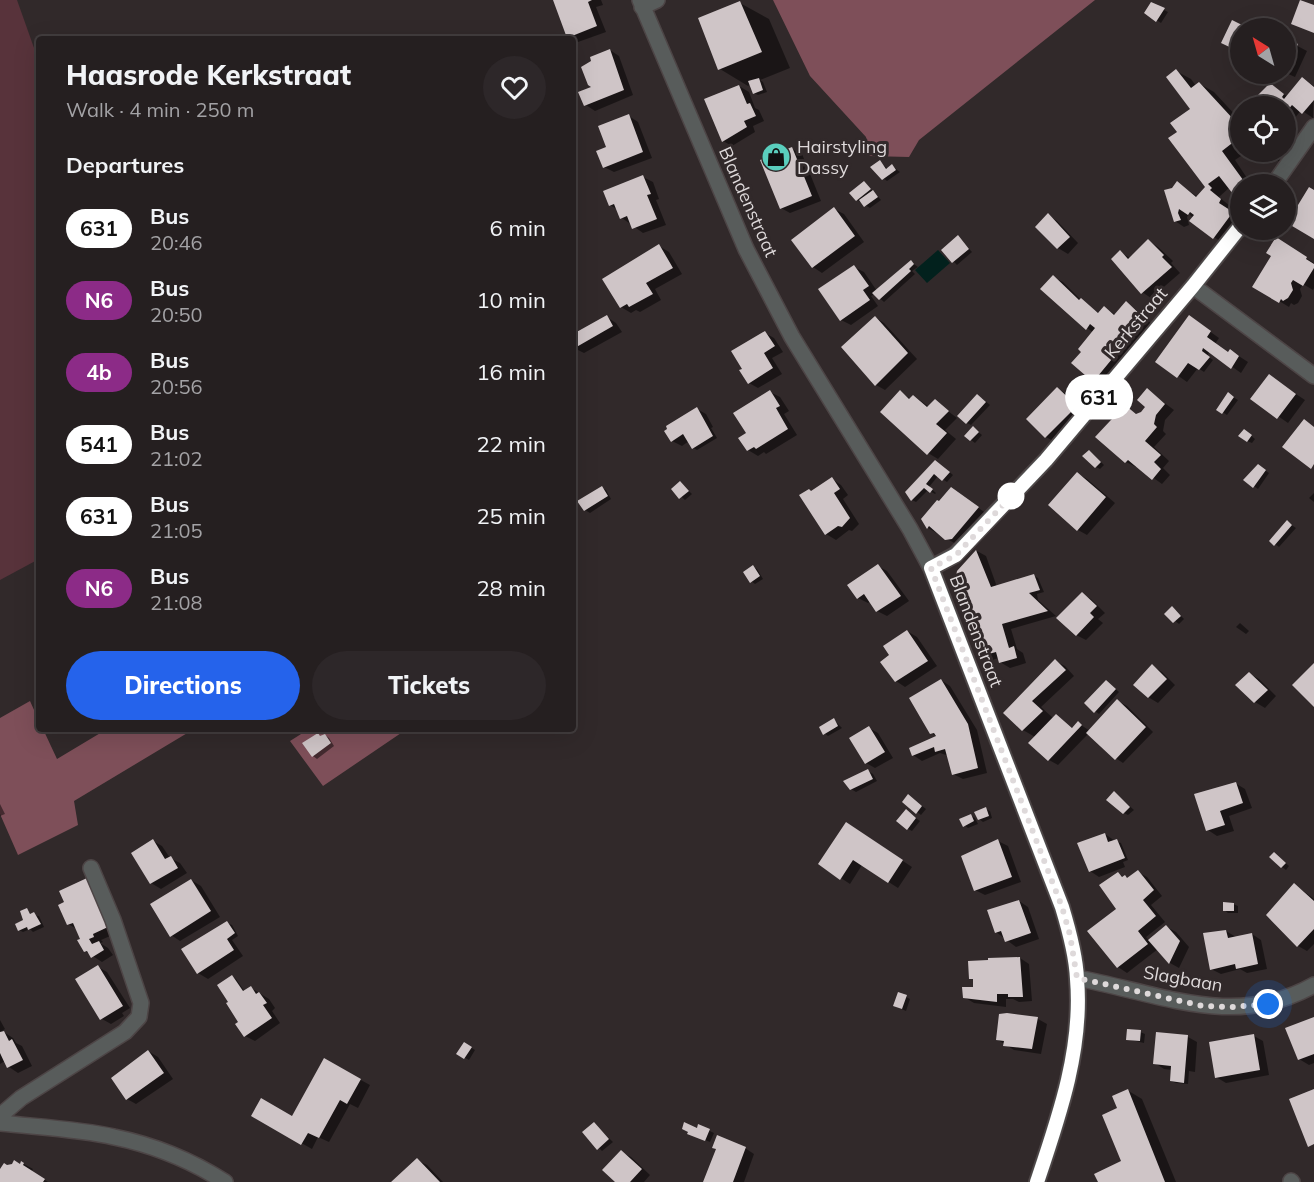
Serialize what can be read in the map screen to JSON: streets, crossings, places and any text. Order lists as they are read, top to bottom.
{
  "streets": {
    "street": ["Blandenstraat", "Kerkstraat", "Slagbaan"]
  },
  "crossings": [
    ["Blandenstraat", "Kerkstraat"],
    ["Blandenstraat", "Slagbaan"]
  ],
  "places": {
    "shop": ["Hairstyling Dassy"]
  },
  "lines": ["bus line 631"],
  "north": "top left",
  "page": {
    "on_map": "631",
    "heading": [
      ["Haasrode Kerkstraat", "Walk · 4 min · 250 m"],
      "Departures"
    ],
    "list": [
      {
        "mark": "631",
        "name": "Bus",
        "note": "20:46",
        "value": "6 min"
      },
      {
        "mark": "N6",
        "name": "Bus",
        "note": "20:50",
        "value": "10 min"
      },
      {
        "mark": "4b",
        "name": "Bus",
        "note": "20:56",
        "value": "16 min"
      },
      {
        "mark": "541",
        "name": "Bus",
        "note": "21:02",
        "value": "22 min"
      },
      {
        "mark": "631",
        "name": "Bus",
        "note": "21:05",
        "value": "25 min"
      },
      {
        "mark": "N6",
        "name": "Bus",
        "note": "21:08",
        "value": "28 min"
      }
    ],
    "buttons": ["Directions", "Tickets"]
  }
}
